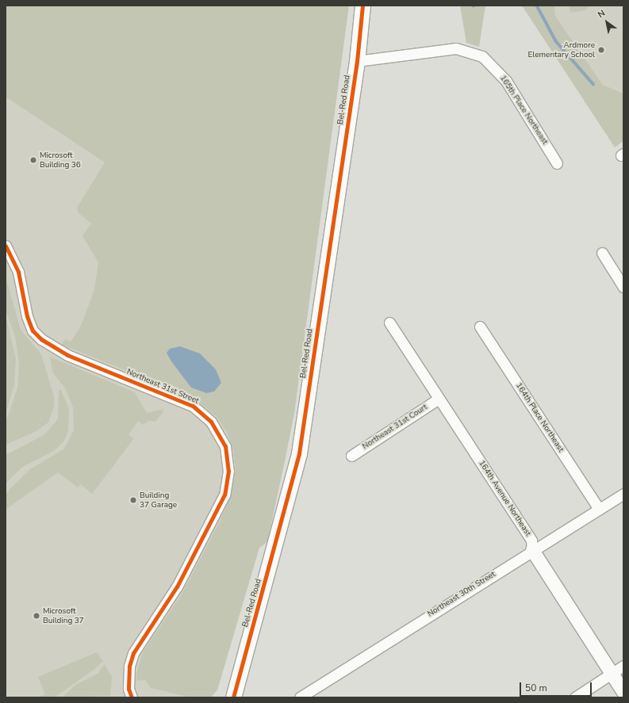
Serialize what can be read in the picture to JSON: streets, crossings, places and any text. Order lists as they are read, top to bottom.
{
  "streets": {
    "main road": ["Bel-Red Road"],
    "street": [
      "165th Place Northeast",
      "Northeast 31st Street",
      "164th Place Northeast",
      "Northeast 31st Court",
      "164th Avenue Northeast",
      "Northeast 30th Street"
    ]
  },
  "crossings": [
    ["Bel-Red Road", "165th Place Northeast"],
    ["164th Place Northeast", "Northeast 30th Street"],
    ["Northeast 31st Court", "164th Avenue Northeast"],
    ["164th Avenue Northeast", "Northeast 30th Street"]
  ],
  "places": [
    "Ardmore Elementary School",
    "Microsoft Building 36",
    "Building 37 Garage",
    "Microsoft Building 37"
  ],
  "scale_bar": "50 m",
  "north": "top left"
}
